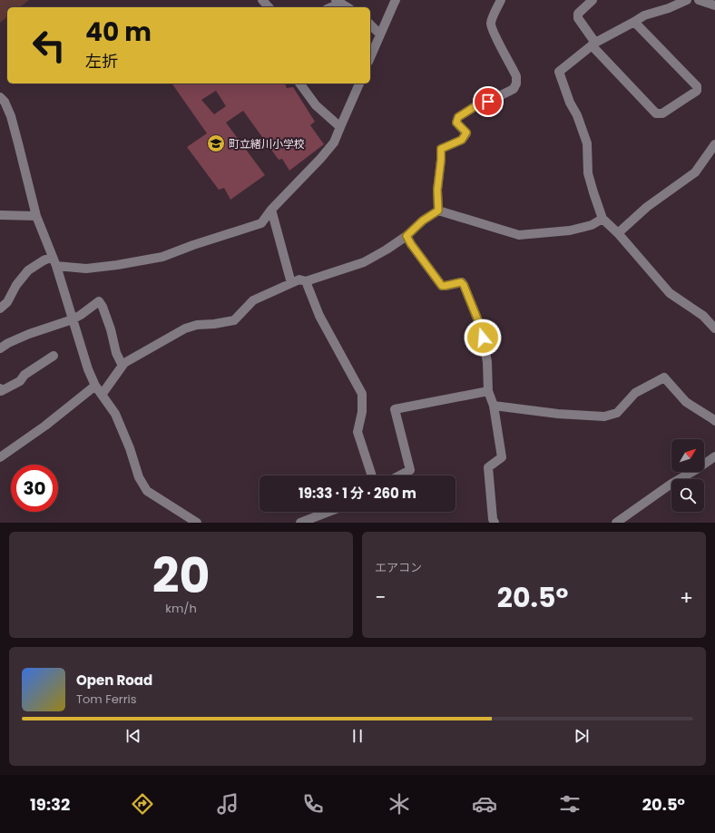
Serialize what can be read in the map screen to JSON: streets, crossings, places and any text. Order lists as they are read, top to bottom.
{
  "places": {
    "school or university": ["町立緒川小学校"]
  },
  "north": "top right",
  "page": {
    "turn": ["40 m", "左折"],
    "limit": "30",
    "trip": "19:33 · 1 分 · 260 m",
    "tile": [
      ["20", "km/h"],
      "エアコン"
    ],
    "heat": ["−", "20.5°", "+"],
    "song": ["Open Road", "Tom Ferris"],
    "tabs": ["19:32", "20.5°"]
  }
}
